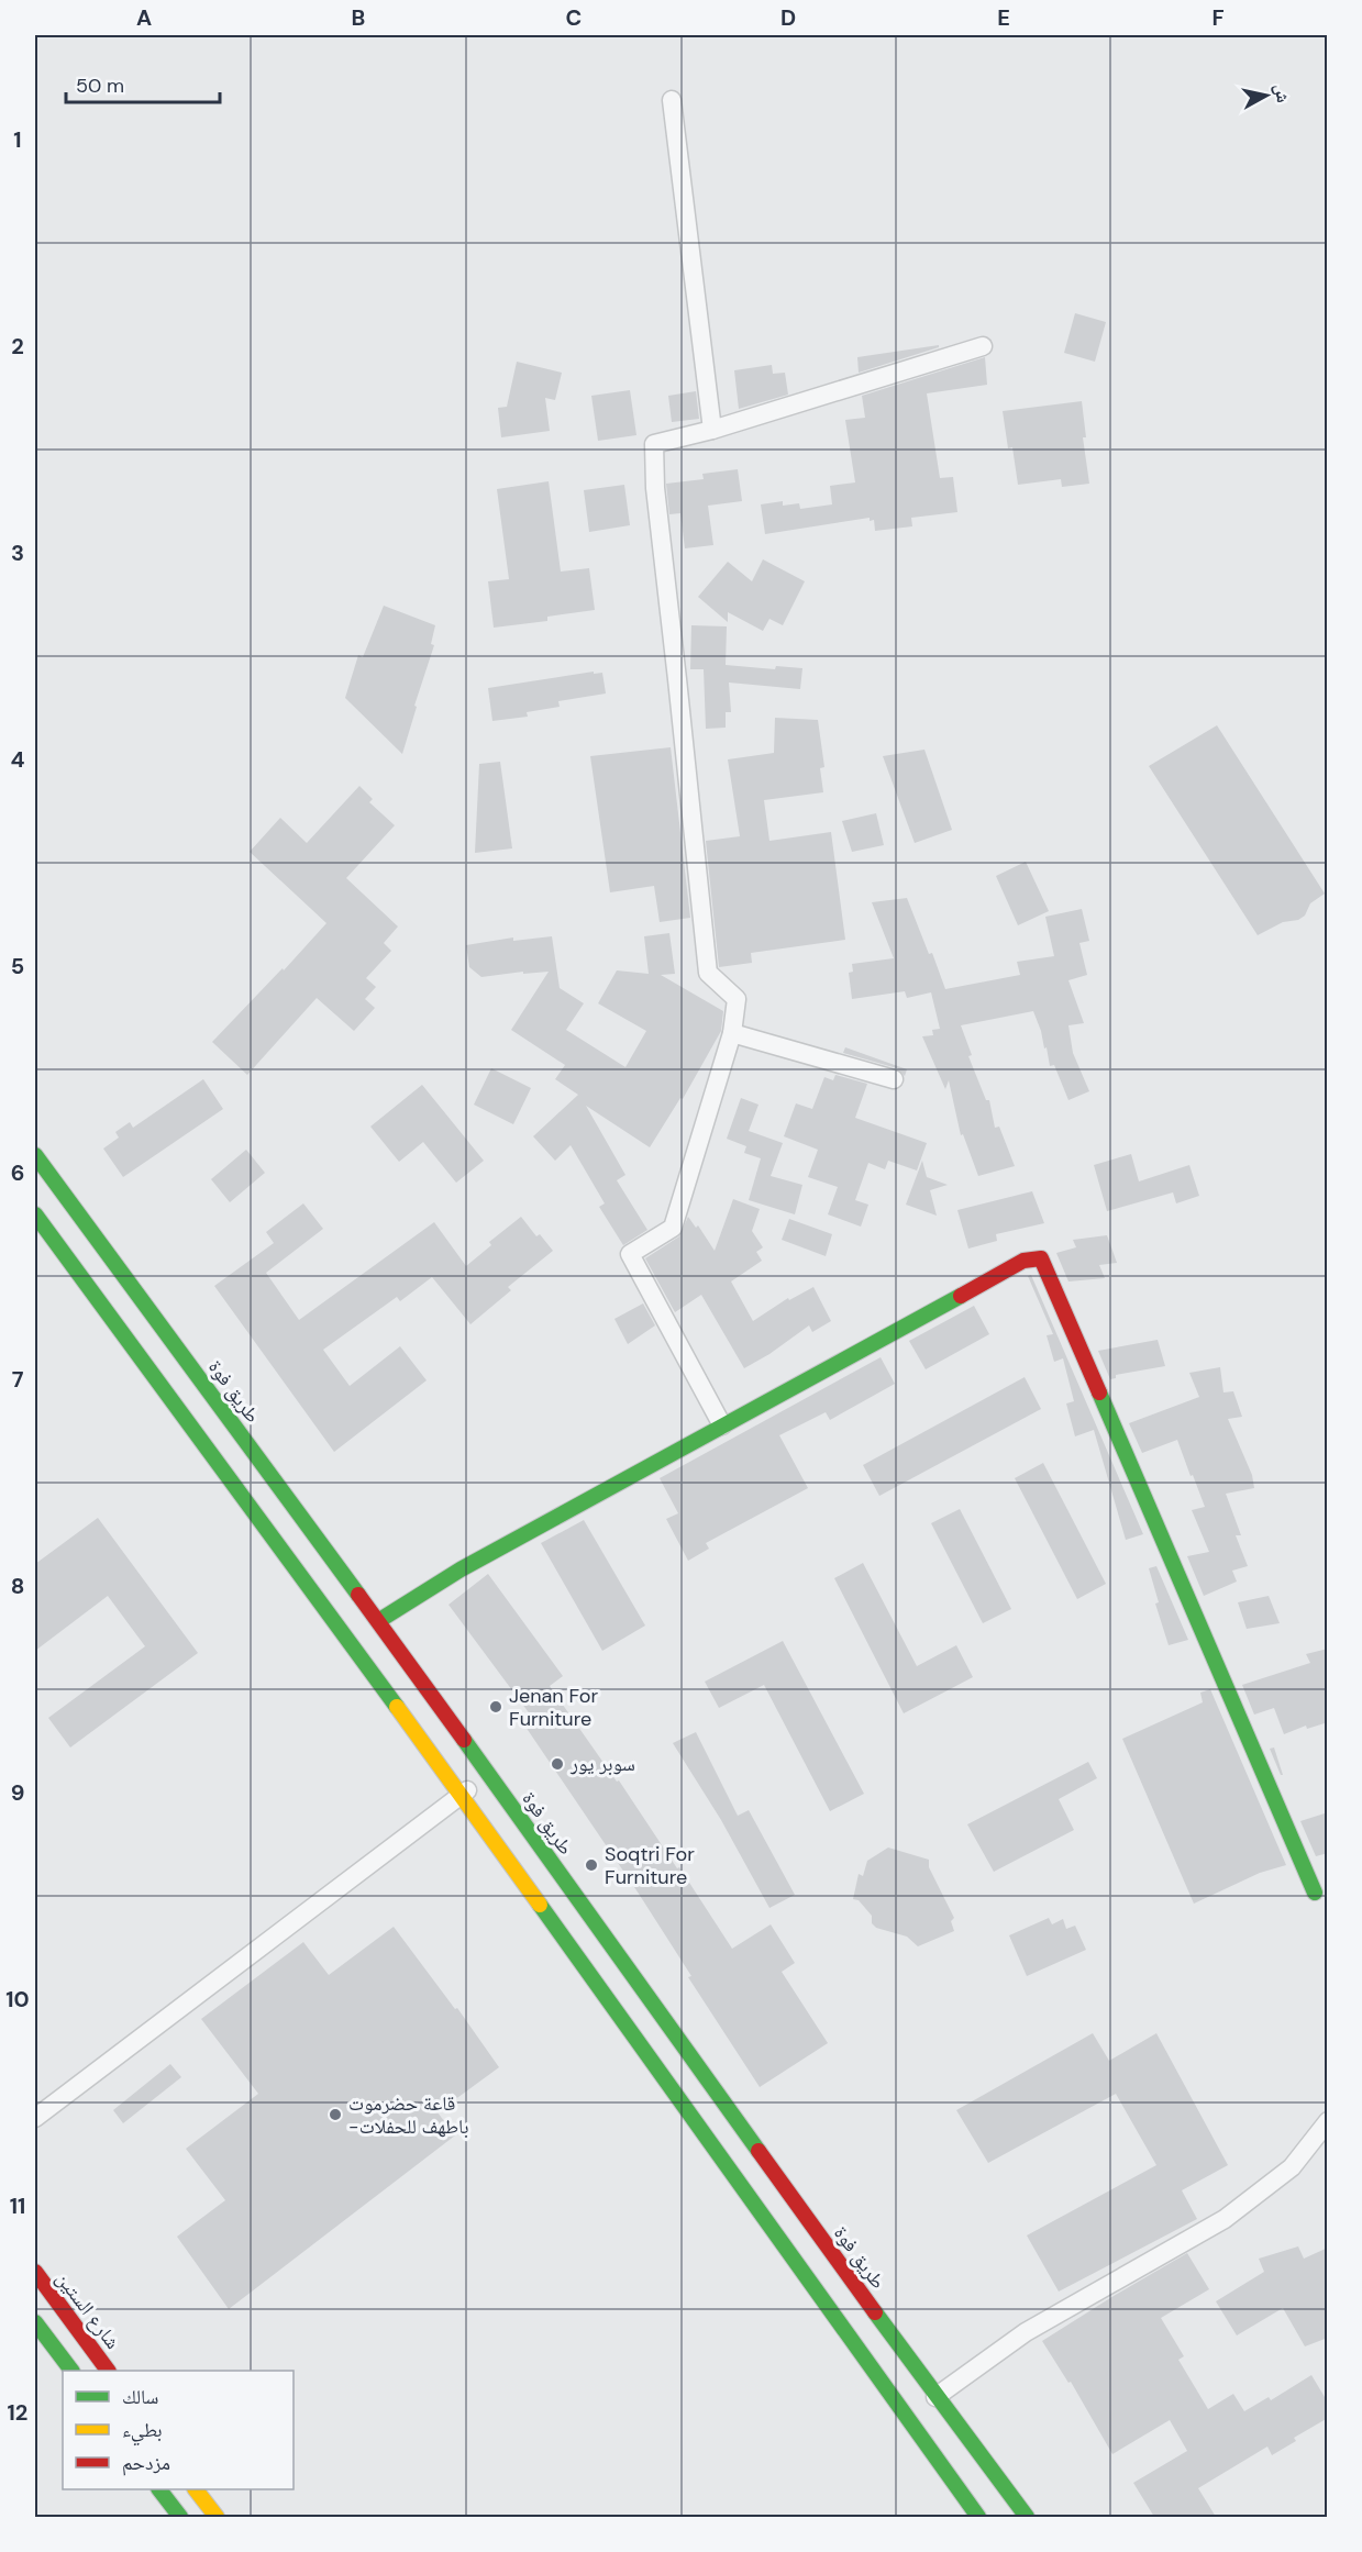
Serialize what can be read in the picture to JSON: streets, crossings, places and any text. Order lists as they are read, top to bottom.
{
  "streets": {
    "main road": ["طريق فوة", "شارع الستين"]
  },
  "places": [
    "Jenan For Furniture",
    "سوبر يور",
    "Soqtri For Furniture",
    "قاعة حضرموت -باطهف للحفلات"
  ],
  "legend": ["سالك", "بطيء", "مزدحم"],
  "scale_bar": "50 m",
  "north": "right",
  "grid": {
    "columns": [
      "A",
      "B",
      "C",
      "D",
      "E",
      "F"
    ],
    "rows": [
      "1",
      "2",
      "3",
      "4",
      "5",
      "6",
      "7",
      "8",
      "9",
      "10",
      "11",
      "12"
    ]
  }
}
